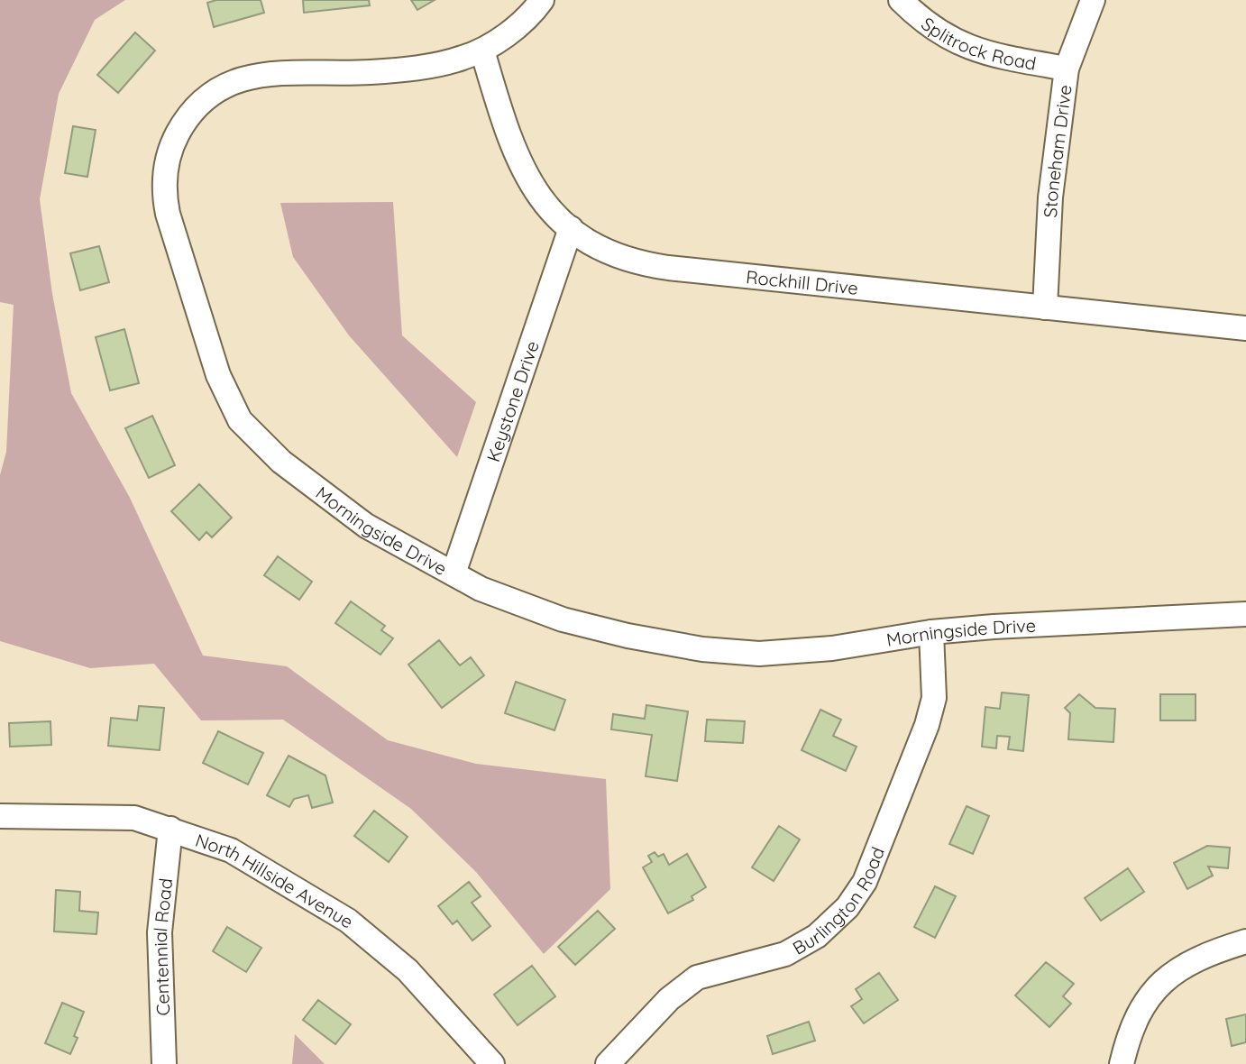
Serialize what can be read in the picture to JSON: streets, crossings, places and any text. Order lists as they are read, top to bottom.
{
  "streets": {
    "street": [
      "Splitrock Road",
      "Stoneham Drive",
      "Rockhill Drive",
      "Keystone Drive",
      "Morningside Drive",
      "North Hillside Avenue",
      "Burlington Road",
      "Centennial Road"
    ]
  },
  "crossings": [
    ["Splitrock Road", "Stoneham Drive"],
    ["Stoneham Drive", "Rockhill Drive"],
    ["Rockhill Drive", "Keystone Drive"],
    ["Rockhill Drive", "Morningside Drive"],
    ["Keystone Drive", "Morningside Drive"],
    ["Morningside Drive", "Burlington Road"],
    ["North Hillside Avenue", "Centennial Road"]
  ]
}
